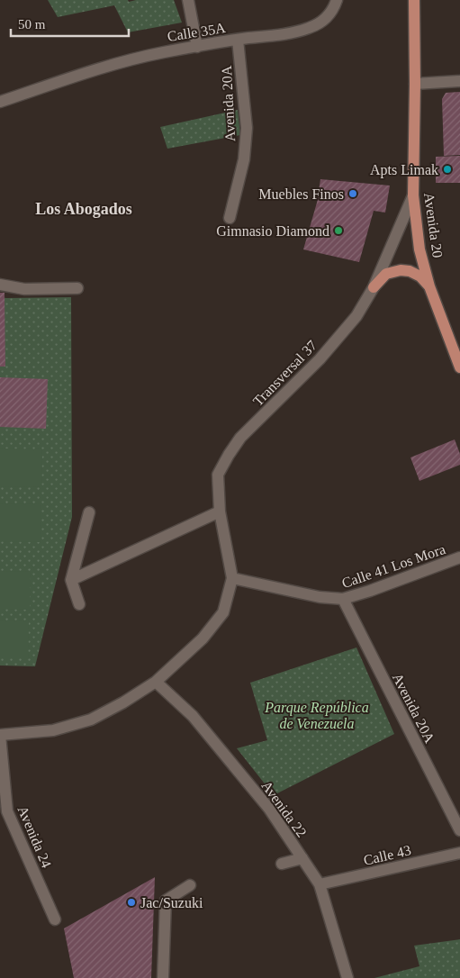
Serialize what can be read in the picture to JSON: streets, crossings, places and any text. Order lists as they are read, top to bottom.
{
  "streets": {
    "main road": ["Avenida 20"],
    "street": [
      "Calle 35A",
      "Avenida 20A",
      "Transversal 37",
      "Calle 41 Los Mora",
      "Avenida 22",
      "Avenida 24",
      "Calle 43"
    ]
  },
  "crossings": [
    ["Calle 35A", "Avenida 20A"],
    ["Avenida 20A", "Calle 41 Los Mora"],
    ["Avenida 20", "Transversal 37"],
    ["Transversal 37", "Calle 41 Los Mora"],
    ["Avenida 22", "Calle 43"]
  ],
  "districts": ["Los Abogados"],
  "parks": ["Parque República de Venezuela"],
  "places": [
    "Apts Limak",
    "Muebles Finos",
    "Gimnasio Diamond",
    "Jac/Suzuki"
  ],
  "scale_bar": "50 m"
}
